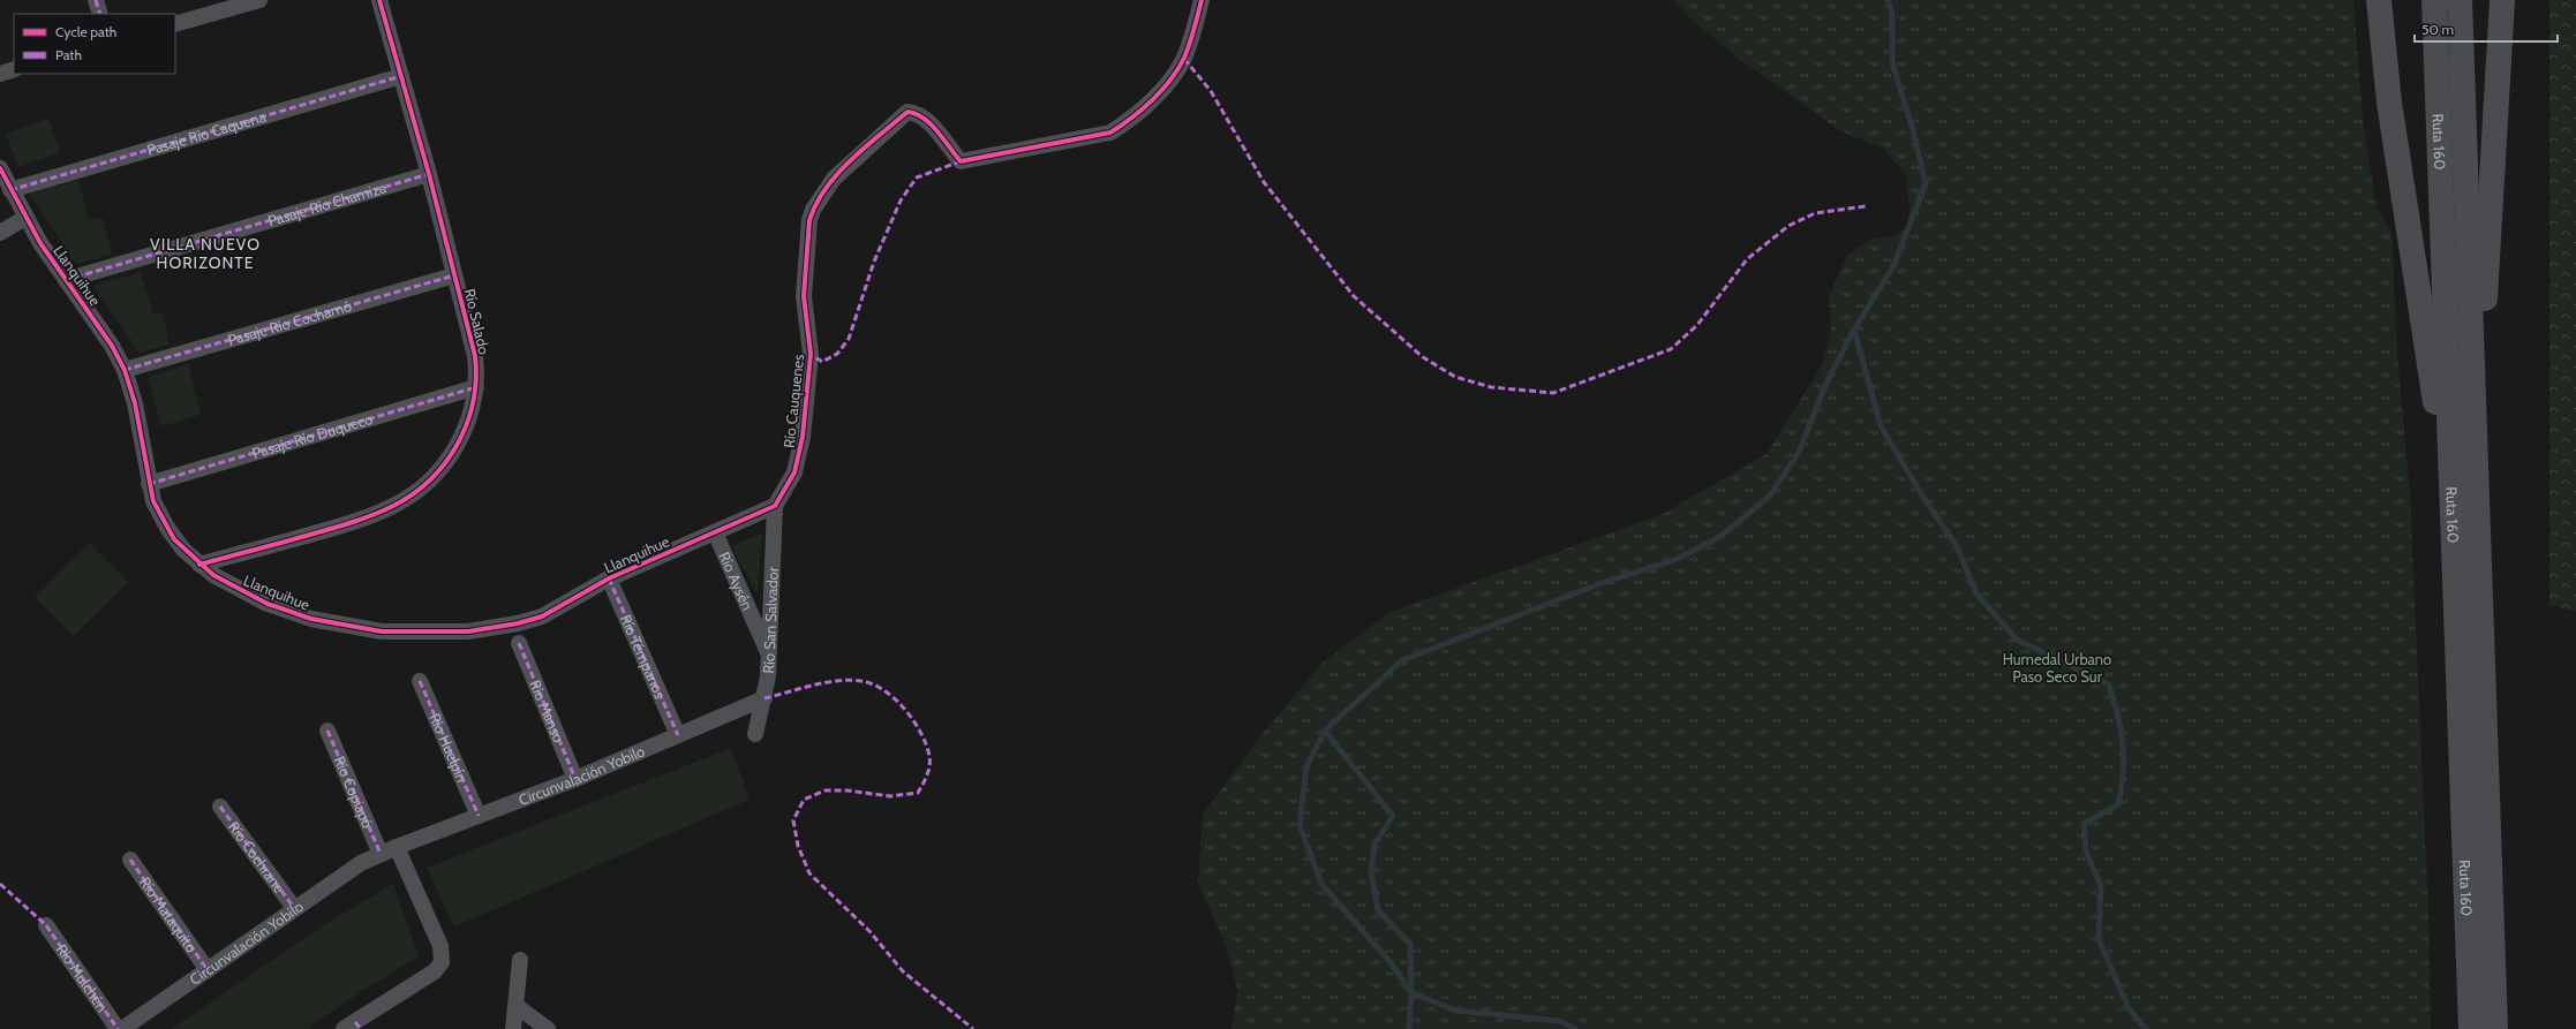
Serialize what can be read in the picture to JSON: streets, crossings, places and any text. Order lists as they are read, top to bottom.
{
  "streets": {
    "highway": ["Ruta 160"],
    "street": [
      "Pasaje Río Caquena",
      "Pasaje Río Chamiza",
      "Llanquihue",
      "Río Salado",
      "Pasaje Río Cochamó",
      "Río Cauquenes",
      "Pasaje Río Duqueco",
      "Río Aysén",
      "Río San Salvador",
      "Río Témpanos",
      "Río Manso",
      "Río Huelpín",
      "Circunvalación Yobilo",
      "Río Copiapó",
      "Río Cochrane",
      "Río Mataquito",
      "Río Mulchén"
    ]
  },
  "crossings": [
    ["Pasaje Río Caquena", "Llanquihue"],
    ["Pasaje Río Caquena", "Río Salado"],
    ["Pasaje Río Chamiza", "Llanquihue"],
    ["Pasaje Río Chamiza", "Río Salado"],
    ["Llanquihue", "Río Salado"],
    ["Llanquihue", "Pasaje Río Cochamó"],
    ["Llanquihue", "Río Cauquenes"],
    ["Llanquihue", "Pasaje Río Duqueco"],
    ["Llanquihue", "Río Aysén"],
    ["Llanquihue", "Río San Salvador"],
    ["Llanquihue", "Río Témpanos"],
    ["Río Salado", "Pasaje Río Cochamó"],
    ["Río Salado", "Pasaje Río Duqueco"],
    ["Río Cauquenes", "Río San Salvador"],
    ["Río Aysén", "Río San Salvador"],
    ["Río San Salvador", "Circunvalación Yobilo"],
    ["Río Témpanos", "Circunvalación Yobilo"],
    ["Río Manso", "Circunvalación Yobilo"],
    ["Río Huelpín", "Circunvalación Yobilo"],
    ["Circunvalación Yobilo", "Río Copiapó"],
    ["Circunvalación Yobilo", "Río Cochrane"],
    ["Circunvalación Yobilo", "Río Mataquito"]
  ],
  "districts": ["VILLA NUEVO HORIZONTE"],
  "parks": ["Humedal Urbano Paso Seco Sur"],
  "legend": ["Cycle path", "Path"],
  "scale_bar": "50 m"
}
